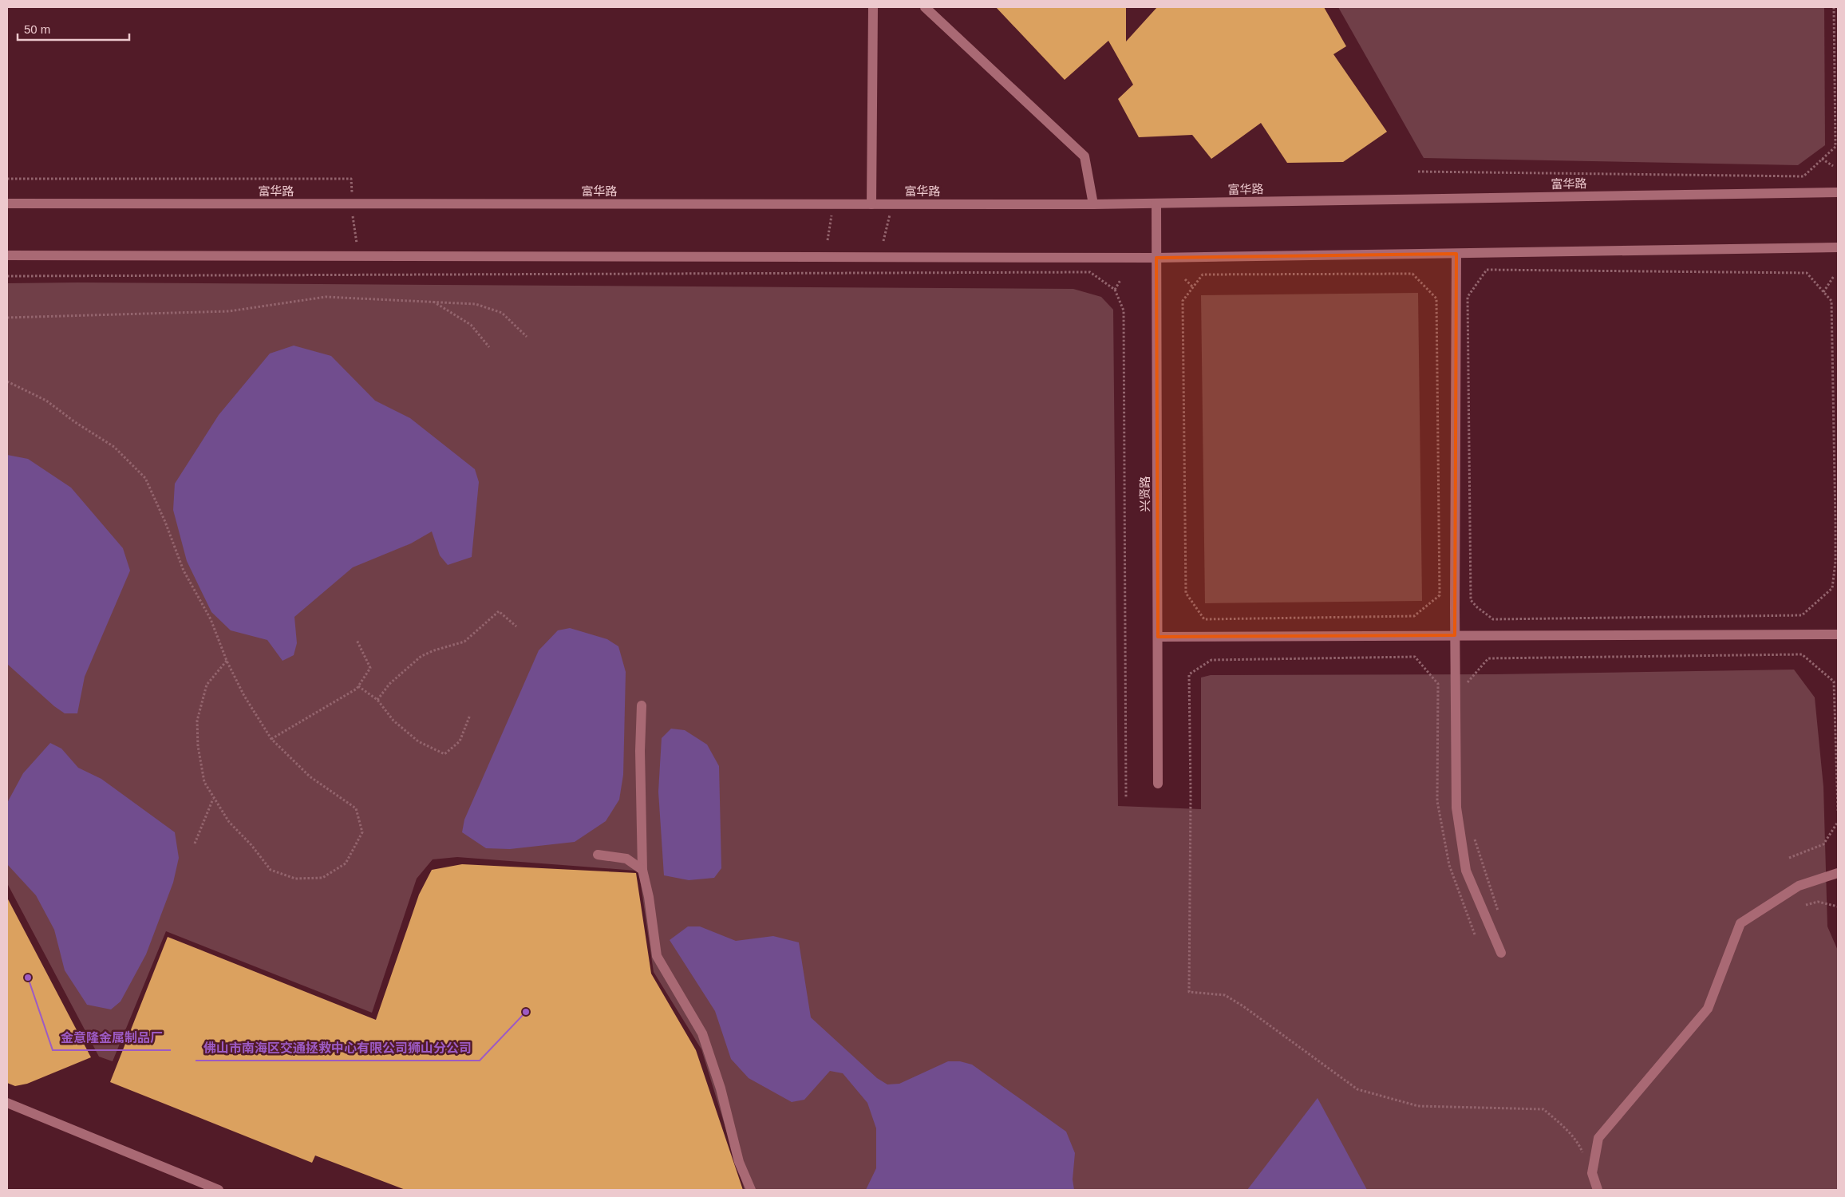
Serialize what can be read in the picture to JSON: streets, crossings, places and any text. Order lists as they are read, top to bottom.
{
  "streets": {
    "street": ["富华路", "兴贤路"]
  },
  "crossings": [
    ["富华路", "兴贤路"]
  ],
  "places": ["金意隆金属制品厂", "佛山市南海区交通拯救中心有限公司狮山分公司"],
  "scale_bar": "50 m"
}
